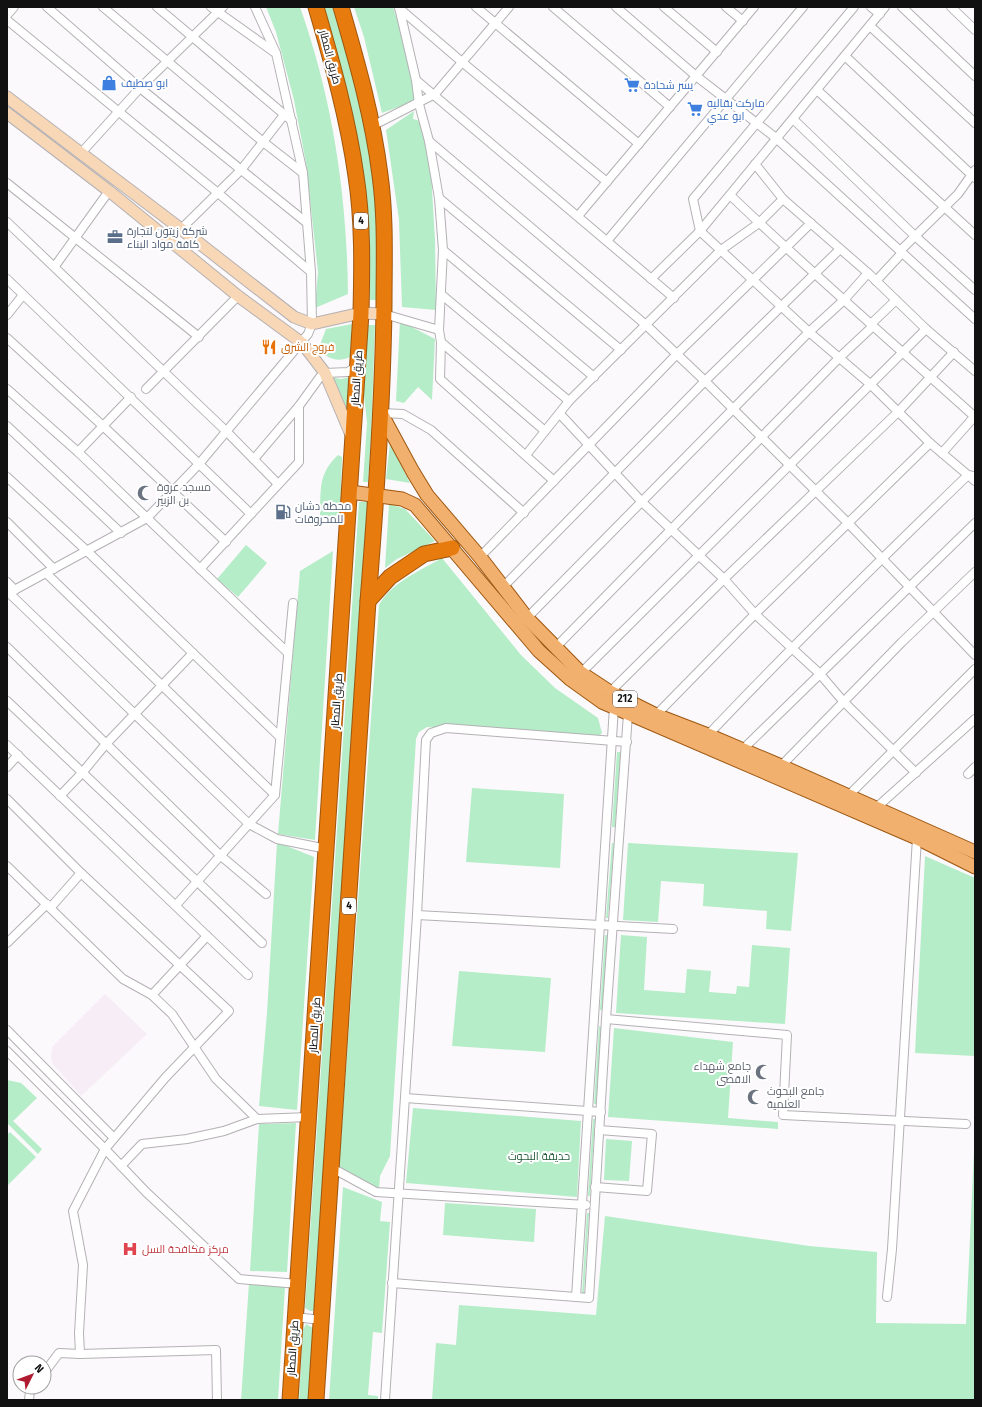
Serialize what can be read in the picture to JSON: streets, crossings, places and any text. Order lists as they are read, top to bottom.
{
  "streets": {
    "highway": ["طريق المطار", "4"],
    "main road": ["212"]
  },
  "crossings": [
    ["طريق المطار", "212"],
    ["4", "212"]
  ],
  "parks": ["حديقة البحوث"],
  "places": {
    "shop": ["ابو صطيف"],
    "supermarket": ["يسر شحادة", "ماركت بقاليه ابو عدي"],
    "office": ["شركة زيتون لتجارة كافة مواد البناء"],
    "restaurant": ["فروج الشرق"],
    "mosque": ["مسجد عروة بن الزبير", "جامع شهداء الاقصى", "جامع البحوث العلمية"],
    "fuel station": ["محطة دشان للمحروقات"],
    "hospital": ["مركز مكافحة السل"]
  },
  "north": "top right"
}
